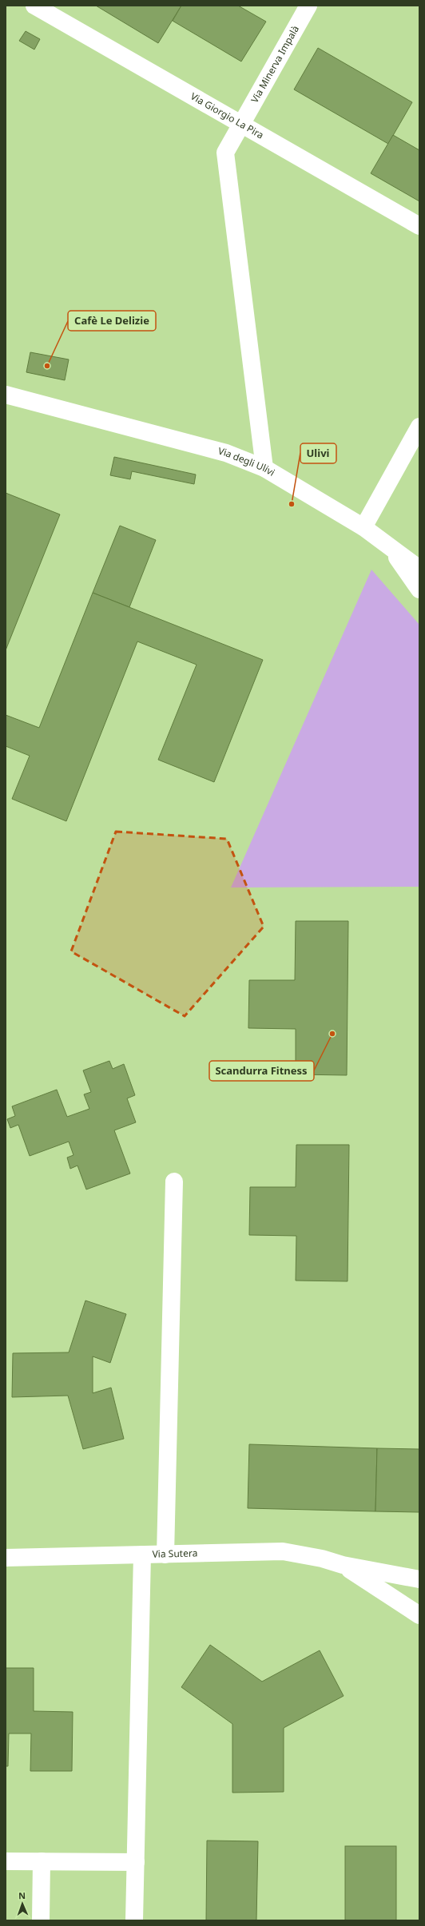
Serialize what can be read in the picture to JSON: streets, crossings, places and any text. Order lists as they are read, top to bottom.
{
  "streets": {
    "street": [
      "Via Minerva Impalà",
      "Via Giorgio La Pira",
      "Via degli Ulivi",
      "Via Sutera"
    ]
  },
  "crossings": [
    ["Via Minerva Impalà", "Via Giorgio La Pira"],
    ["Via Minerva Impalà", "Via degli Ulivi"]
  ],
  "places": ["Cafè Le Delizie", "Ulivi", "Scandurra Fitness"],
  "north": "top"
}
